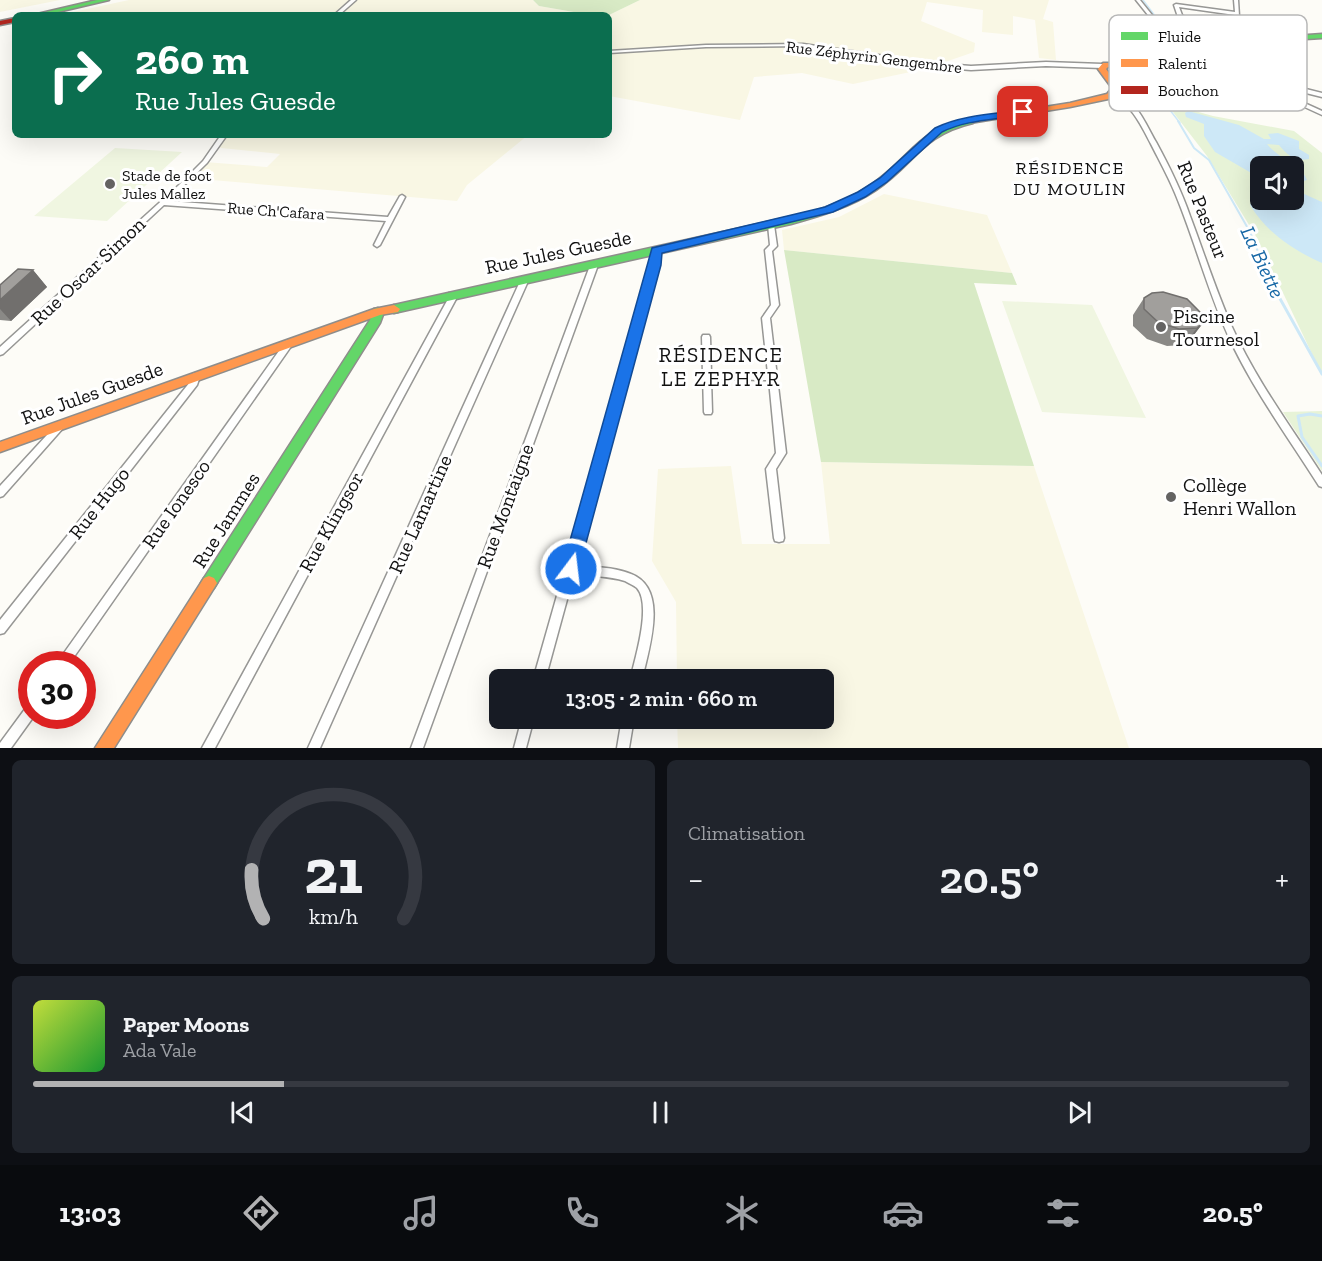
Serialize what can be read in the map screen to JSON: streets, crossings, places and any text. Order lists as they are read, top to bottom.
{
  "streets": {
    "main road": ["Rue Pasteur", "Rue Jules Guesde", "Rue Jammes"],
    "street": [
      "Rue Zéphyrin Gengembre",
      "Rue Ch'Cafara",
      "Rue Oscar Simon",
      "Rue Hugo",
      "Rue Ionesco",
      "Rue Montaigne",
      "Rue Lamartine",
      "Rue Klingsor"
    ]
  },
  "crossings": [
    ["Rue Zéphyrin Gengembre", "Rue Pasteur"],
    ["Rue Ch'Cafara", "Rue Oscar Simon"],
    ["Rue Jules Guesde", "Rue Hugo"],
    ["Rue Jules Guesde", "Rue Ionesco"],
    ["Rue Jules Guesde", "Rue Montaigne"],
    ["Rue Jules Guesde", "Rue Lamartine"],
    ["Rue Jules Guesde", "Rue Jammes"],
    ["Rue Jules Guesde", "Rue Klingsor"]
  ],
  "districts": ["RÉSIDENCE DU MOULIN", "RÉSIDENCE LE ZEPHYR"],
  "water": ["La Biette"],
  "places": ["Stade de foot Jules Mallez", "Piscine Tournesol", "Collège Henri Wallon"],
  "legend": ["Fluide", "Ralenti", "Bouchon"],
  "page": {
    "turn": ["260 m", "Rue Jules Guesde"],
    "limit": "30",
    "trip": "13:05 · 2 min · 660 m",
    "tile": "Climatisation",
    "heat": ["−", "20.5°", "+"],
    "song": ["Paper Moons", "Ada Vale"],
    "tabs": ["13:03", "20.5°"],
    "gauge": ["21", "km/h"]
  }
}
